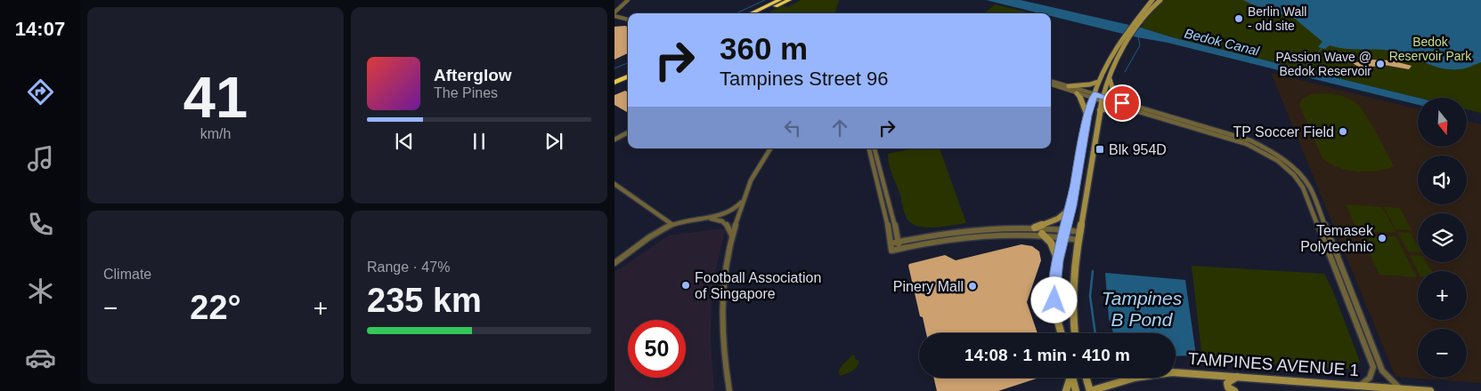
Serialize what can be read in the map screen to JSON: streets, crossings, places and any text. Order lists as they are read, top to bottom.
{
  "streets": {
    "main road": ["TAMPINES AVENUE 1"]
  },
  "water": ["Bedok Canal", "Tampines B Pond"],
  "parks": ["Bedok Reservoir Park"],
  "places": {
    "other": [
      "Berlin Wall - old site",
      "PAssion Wave @ Bedok Reservoir",
      "TP Soccer Field",
      "Temasek Polytechnic",
      "Football Association of Singapore",
      "Pinery Mall"
    ],
    "transit": ["Blk 954D"]
  },
  "north": "bottom",
  "page": {
    "tabs": "14:07",
    "tile": [
      ["41", "km/h"],
      "Climate",
      ["Range · 47%", "235 km"]
    ],
    "turn": ["360 m", "Tampines Street 96"],
    "song": ["Afterglow", "The Pines"],
    "map_buttons": ["+", "−"],
    "heat": ["−", "22°", "+"],
    "limit": "50",
    "trip": "14:08 · 1 min · 410 m"
  }
}
